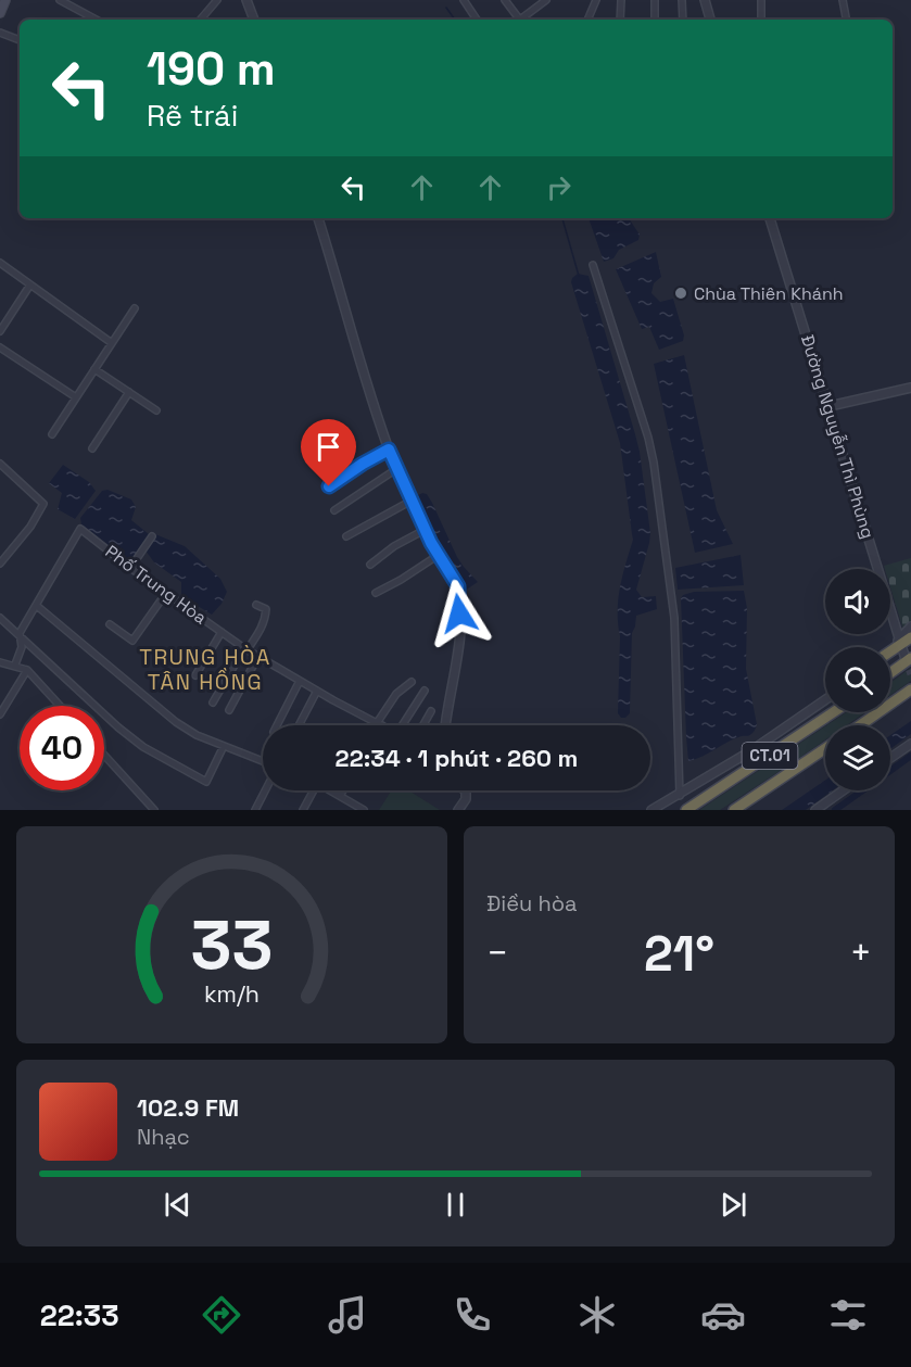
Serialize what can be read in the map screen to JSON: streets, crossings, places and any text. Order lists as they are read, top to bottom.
{
  "streets": {
    "highway": ["CT.01"],
    "street": ["Đường Nguyễn Thì Phùng", "Phố Trung Hòa"]
  },
  "districts": ["TRUNG HÒA TÂN HỒNG"],
  "places": ["Chùa Thiên Khánh"],
  "page": {
    "turn": ["190 m", "Rẽ trái"],
    "limit": "40",
    "trip": "22:34 · 1 phút · 260 m",
    "tile": "Điều hòa",
    "heat": ["−", "21°", "+"],
    "song": ["102.9 FM", "Nhạc"],
    "tabs": "22:33",
    "gauge": ["33", "km/h"]
  }
}
